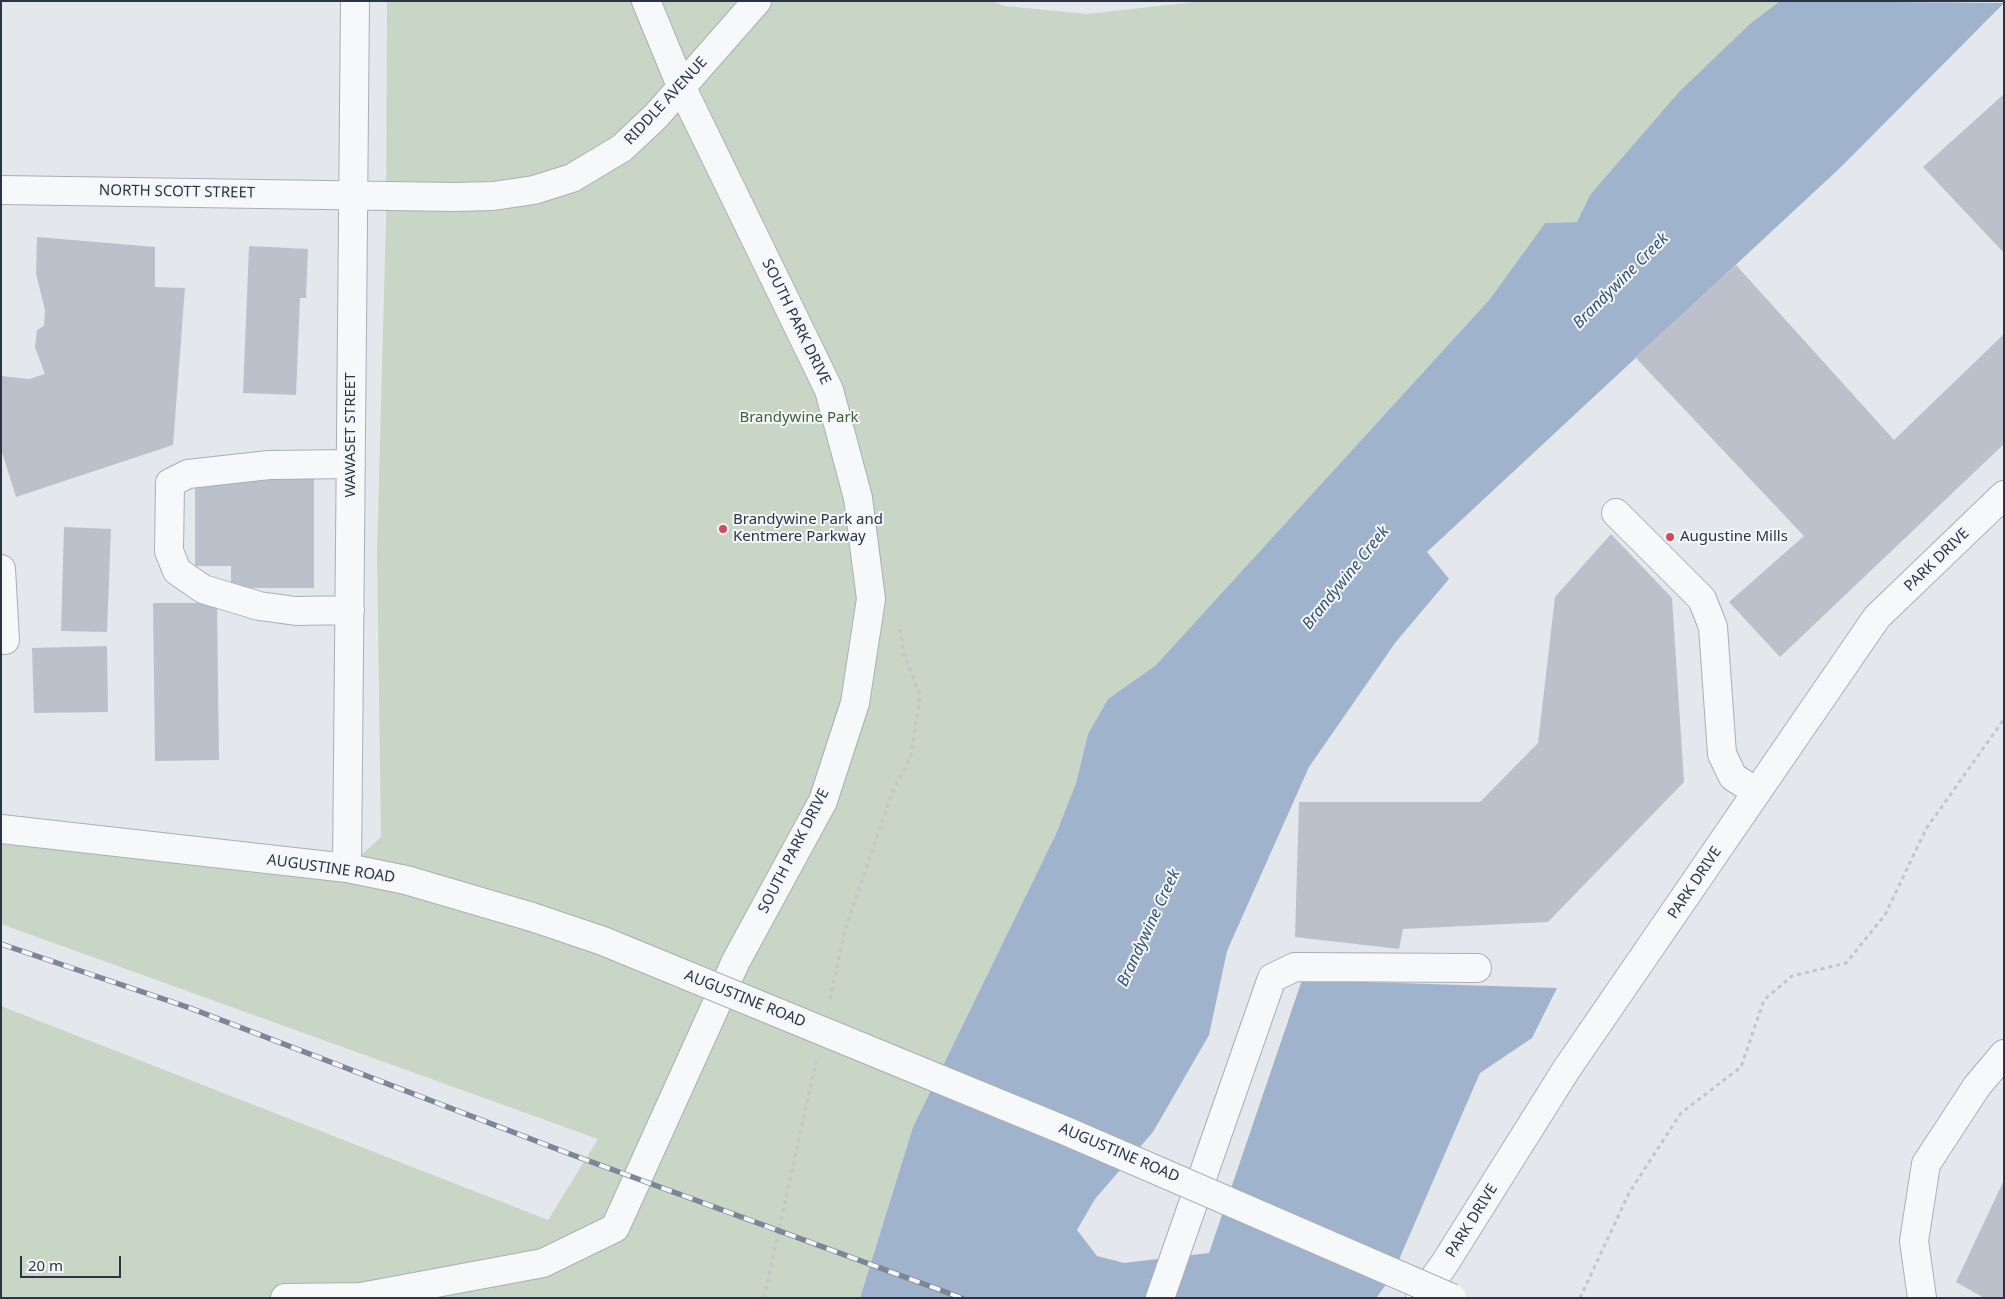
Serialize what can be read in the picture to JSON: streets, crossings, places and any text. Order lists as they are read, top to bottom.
{
  "streets": {
    "street": [
      "RIDDLE AVENUE",
      "NORTH SCOTT STREET",
      "SOUTH PARK DRIVE",
      "WAWASET STREET",
      "PARK DRIVE",
      "AUGUSTINE ROAD"
    ]
  },
  "crossings": [
    ["RIDDLE AVENUE", "NORTH SCOTT STREET"],
    ["RIDDLE AVENUE", "SOUTH PARK DRIVE"],
    ["RIDDLE AVENUE", "WAWASET STREET"],
    ["NORTH SCOTT STREET", "WAWASET STREET"],
    ["WAWASET STREET", "AUGUSTINE ROAD"]
  ],
  "water": ["Brandywine Creek"],
  "parks": ["Brandywine Park"],
  "places": ["Brandywine Park and Kentmere Parkway", "Augustine Mills"],
  "scale_bar": "20 m"
}
